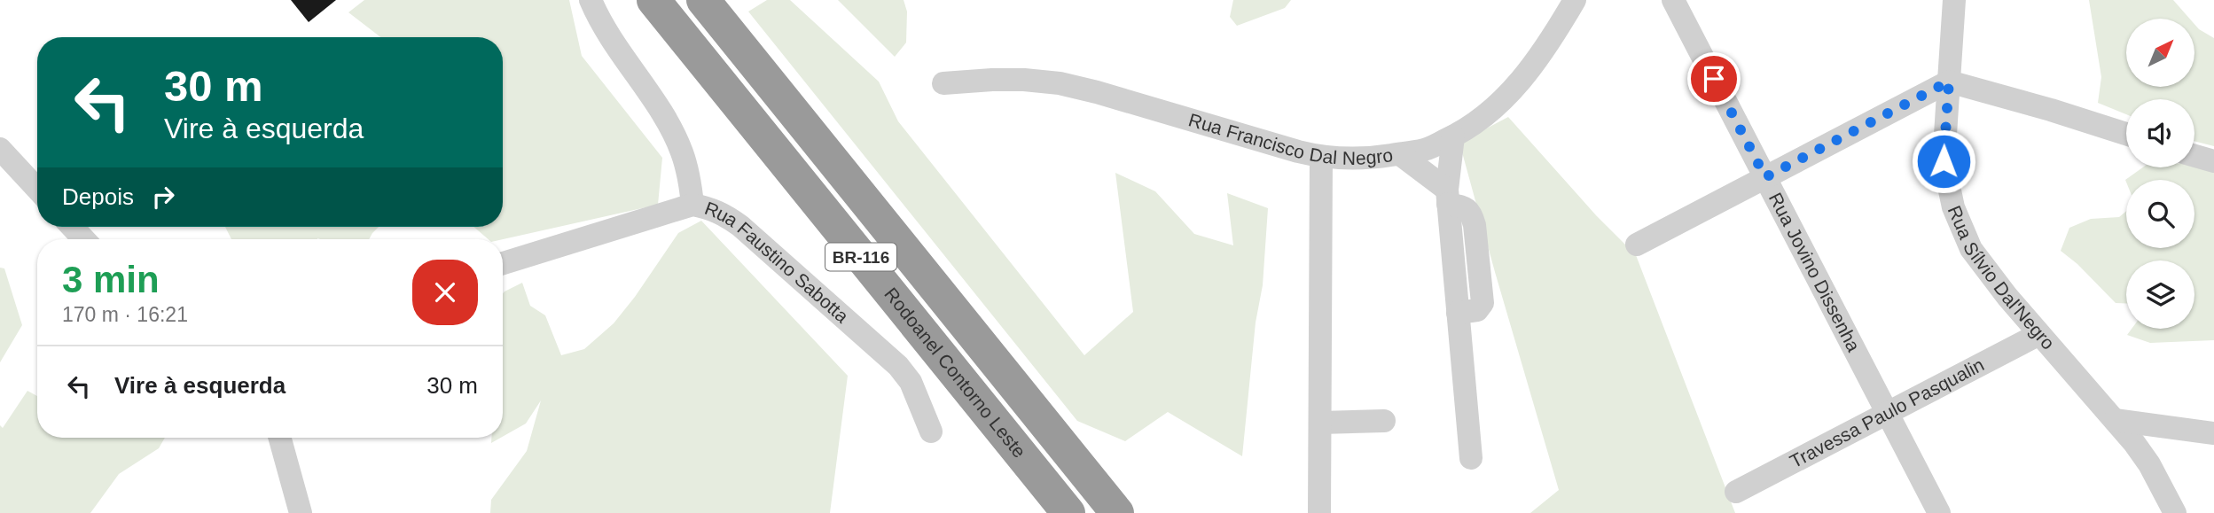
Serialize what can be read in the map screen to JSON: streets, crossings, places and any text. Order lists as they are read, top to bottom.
{
  "streets": {
    "highway": ["BR-116", "Rodoanel Contorno Leste"],
    "street": [
      "Rua Francisco Dal Negro",
      "Rua Faustino Sabotta",
      "Rua Jovino Dissenha",
      "Rua Sílvio Dal'Negro",
      "Travessa Paulo Pasqualin"
    ]
  },
  "crossings": [
    ["Rua Jovino Dissenha", "Travessa Paulo Pasqualin"],
    ["Rua Sílvio Dal'Negro", "Travessa Paulo Pasqualin"]
  ],
  "north": "top right",
  "page": {
    "turn": ["30 m", "Vire à esquerda"],
    "then": "Depois",
    "heading": ["3 min", "170 m · 16:21"],
    "list": [
      {
        "name": "Vire à esquerda",
        "value": "30 m"
      }
    ]
  }
}
